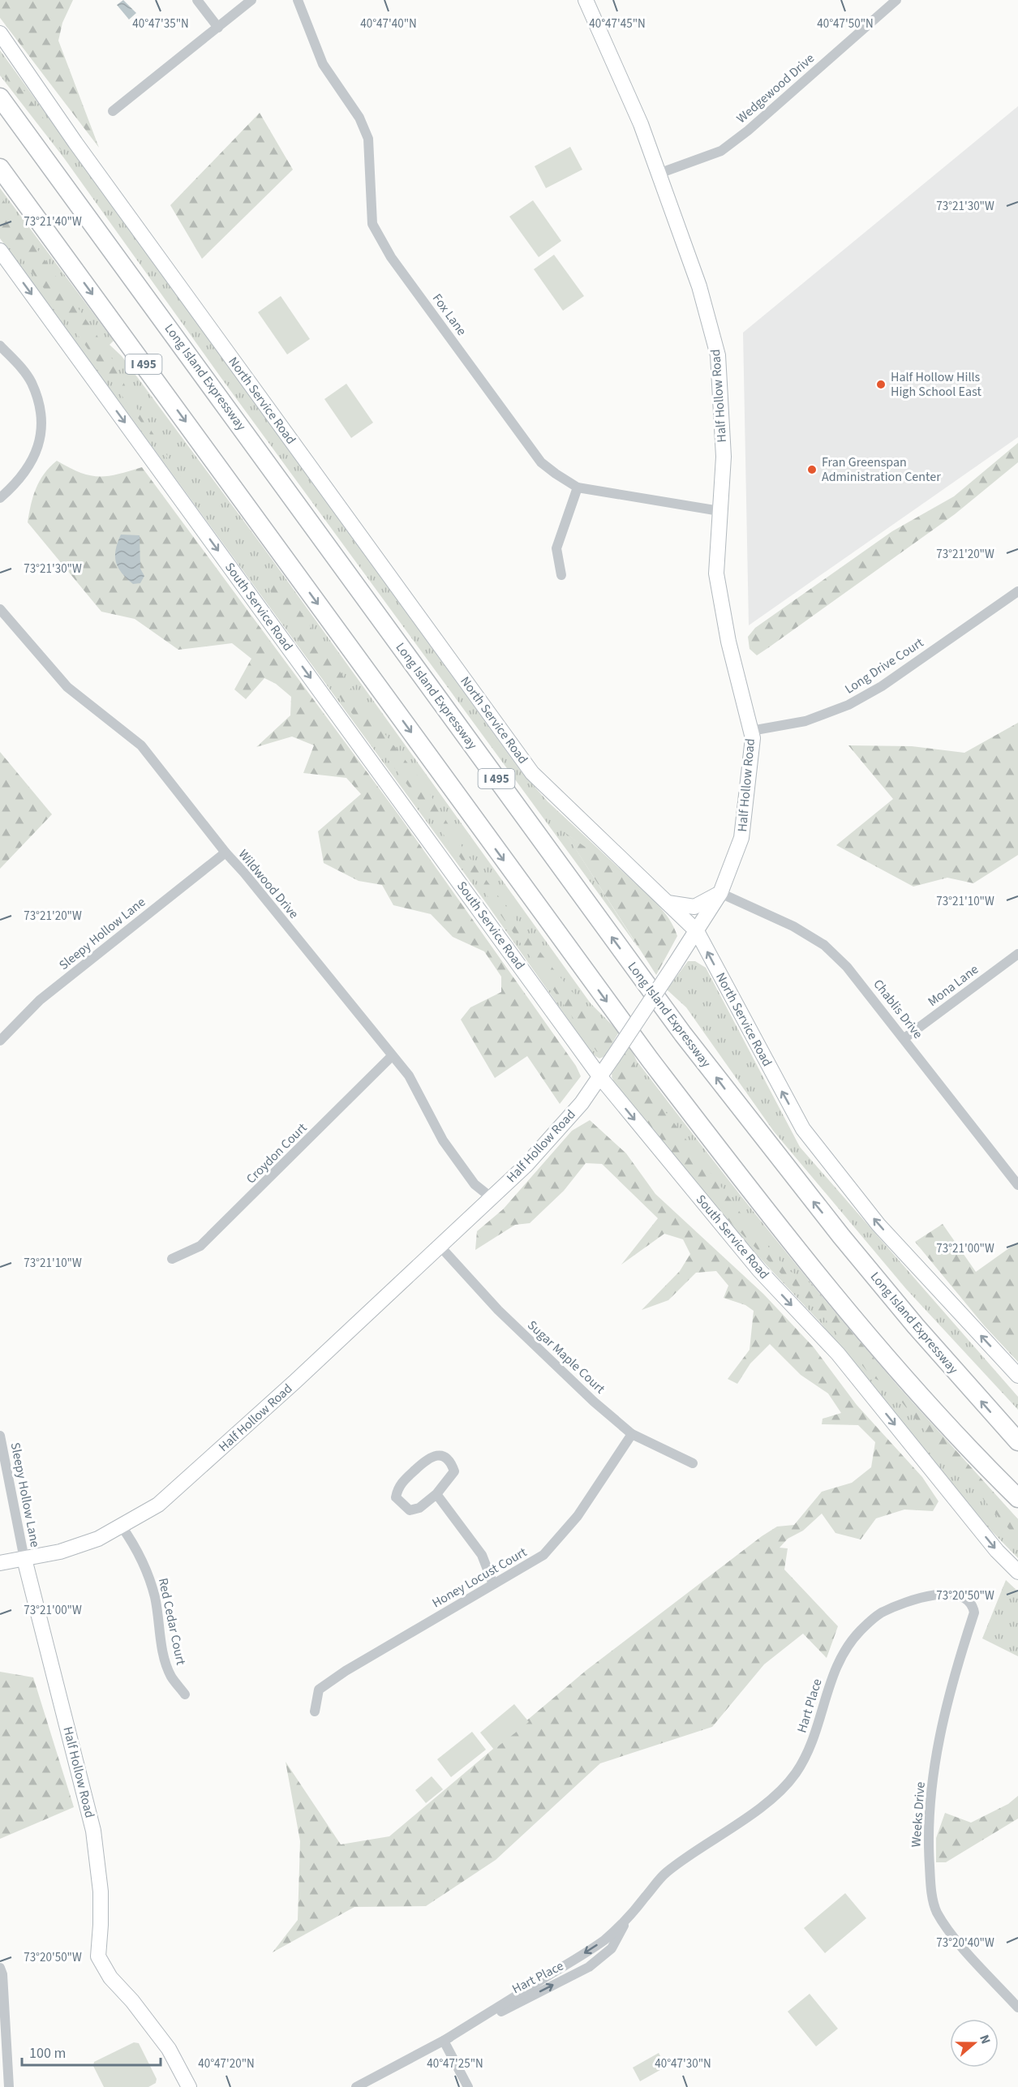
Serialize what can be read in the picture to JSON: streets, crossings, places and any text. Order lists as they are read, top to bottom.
{
  "streets": {
    "highway": ["I 495", "Long Island Expressway"],
    "main road": ["Half Hollow Road", "North Service Road", "South Service Road"],
    "street": [
      "Wedgewood Drive",
      "Fox Lane",
      "Long Drive Court",
      "Wildwood Drive",
      "Sleepy Hollow Lane",
      "Mona Lane",
      "Chablis Drive",
      "Croydon Court",
      "Sugar Maple Court",
      "Honey Locust Court",
      "Red Cedar Court",
      "Hart Place",
      "Weeks Drive"
    ]
  },
  "crossings": [
    ["Wedgewood Drive", "Half Hollow Road"],
    ["Fox Lane", "Half Hollow Road"],
    ["Half Hollow Road", "North Service Road"],
    ["Half Hollow Road", "South Service Road"],
    ["Half Hollow Road", "Long Drive Court"],
    ["Half Hollow Road", "Wildwood Drive"],
    ["Half Hollow Road", "Sleepy Hollow Lane"],
    ["Half Hollow Road", "Chablis Drive"],
    ["Half Hollow Road", "Sugar Maple Court"],
    ["Half Hollow Road", "Red Cedar Court"],
    ["Wildwood Drive", "Sleepy Hollow Lane"],
    ["Wildwood Drive", "Croydon Court"],
    ["Mona Lane", "Chablis Drive"],
    ["Sugar Maple Court", "Honey Locust Court"],
    ["Hart Place", "Weeks Drive"]
  ],
  "one_way": ["South Service Road"],
  "places": ["Half Hollow Hills High School East", "Fran Greenspan Administration Center"],
  "scale_bar": "100 m",
  "north": "right",
  "coordinates": [
    "40°47'45\"N",
    "40°47'50\"N",
    "40°47'35\"N",
    "40°47'40\"N",
    "73°21'30\"W",
    "73°21'40\"W",
    "73°21'20\"W",
    "73°21'10\"W",
    "73°21'00\"W",
    "73°20'50\"W",
    "73°20'40\"W",
    "40°47'20\"N",
    "40°47'25\"N",
    "40°47'30\"N"
  ]
}
